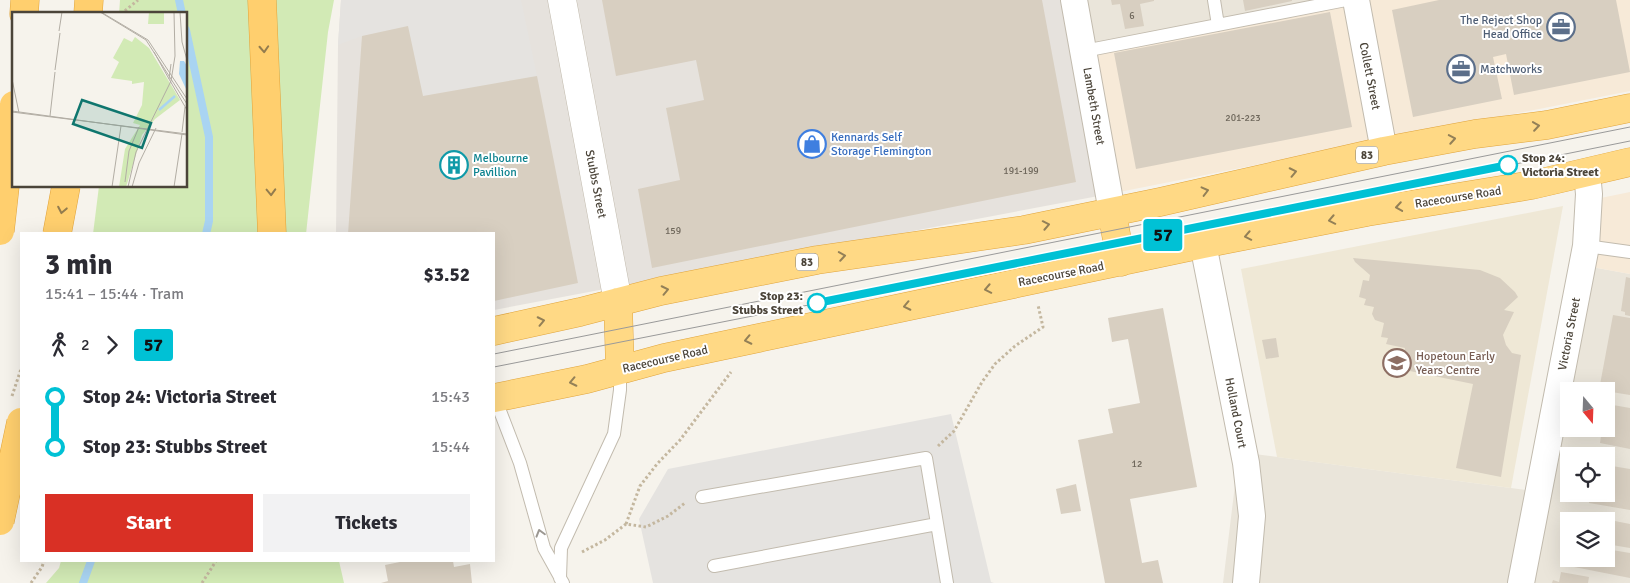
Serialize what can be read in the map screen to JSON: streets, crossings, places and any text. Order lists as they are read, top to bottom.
{
  "streets": {
    "highway": ["83", "Stubbs Street", "Racecourse Road"],
    "street": [
      "Collett Street",
      "Lambeth Street",
      "Victoria Street",
      "Holland Court"
    ]
  },
  "crossings": [
    ["Collett Street", "83"],
    ["Lambeth Street", "83"],
    ["83", "Stubbs Street"],
    ["Stubbs Street", "Racecourse Road"],
    ["Racecourse Road", "Victoria Street"],
    ["Racecourse Road", "Holland Court"]
  ],
  "places": {
    "office": ["The Reject Shop Head Office", "Matchworks"],
    "shop": ["Kennards Self Storage Flemington"],
    "building": ["Melbourne Pavillion"],
    "other": ["Stop 24: Victoria Street", "Stop 23: Stubbs Street"],
    "school or university": ["Hopetoun Early Years Centre"]
  },
  "lines": ["tram line 57"],
  "house_numbers": [
    "6",
    "201-223",
    "191-199",
    "159",
    "12"
  ],
  "north": "bottom",
  "page": {
    "on_map": "57",
    "heading": ["3 min", "15:41 – 15:44 · Tram", "$3.52"],
    "legs": ["2", "57"],
    "list": [
      {
        "name": "Stop 24: Victoria Street",
        "value": "15:43"
      },
      {
        "name": "Stop 23: Stubbs Street",
        "value": "15:44"
      }
    ],
    "buttons": ["Start", "Tickets"]
  }
}
